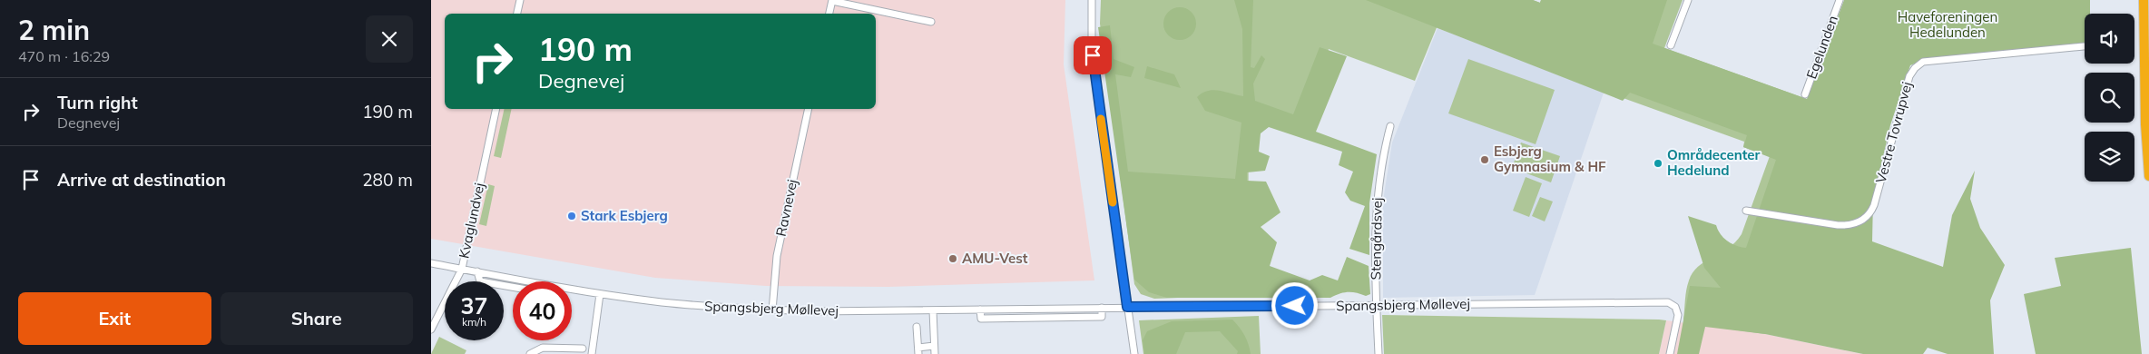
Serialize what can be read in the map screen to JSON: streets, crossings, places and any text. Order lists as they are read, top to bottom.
{
  "streets": {
    "street": [
      "Egelunden",
      "Vestre Tovrupvej",
      "Ravnevej",
      "Kvaglundvej",
      "Stengårdsvej",
      "Spangsbjerg Møllevej"
    ]
  },
  "crossings": [
    ["Ravnevej", "Spangsbjerg Møllevej"],
    ["Kvaglundvej", "Spangsbjerg Møllevej"],
    ["Stengårdsvej", "Spangsbjerg Møllevej"]
  ],
  "parks": ["Haveforeningen Hedelunden"],
  "places": [
    "Esbjerg Gymnasium & HF",
    "Områdecenter Hedelund",
    "Stark Esbjerg",
    "AMU-Vest"
  ],
  "page": {
    "heading": ["2 min", "470 m · 16:29"],
    "turn": ["190 m", "Degnevej"],
    "list": [
      {
        "name": "Turn right",
        "note": "Degnevej",
        "value": "190 m"
      },
      {
        "name": "Arrive at destination",
        "value": "280 m"
      }
    ],
    "speed": "37 km/h",
    "limit": "40",
    "buttons": ["Exit", "Share"]
  }
}
